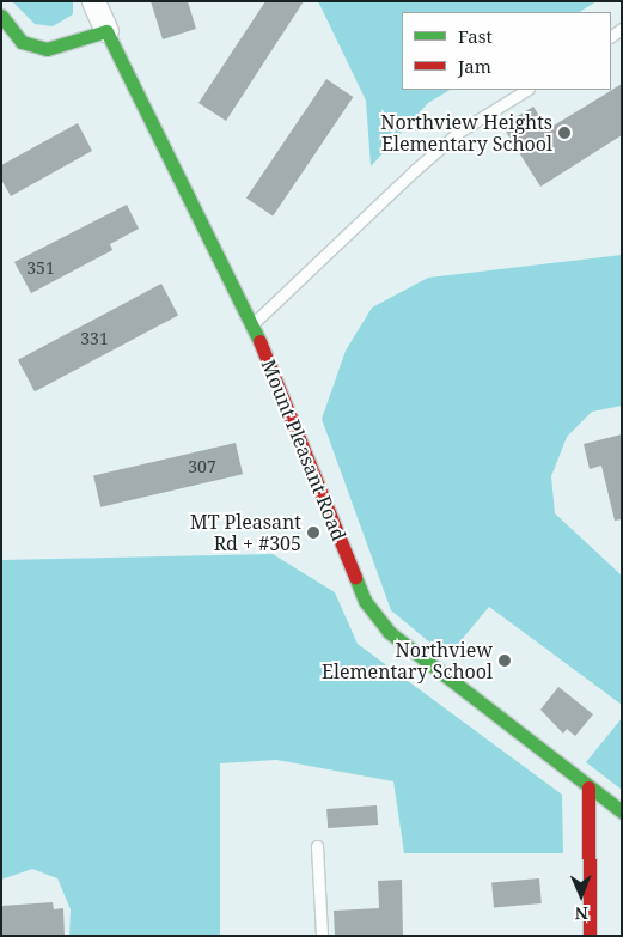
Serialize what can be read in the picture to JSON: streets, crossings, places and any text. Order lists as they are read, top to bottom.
{
  "streets": {
    "street": ["Mount Pleasant Road"]
  },
  "places": ["Northview Heights Elementary School", "MT Pleasant Rd + #305", "Northview Elementary School"],
  "house_numbers": ["351", "331", "307"],
  "legend": ["Fast", "Jam"],
  "north": "bottom"
}
